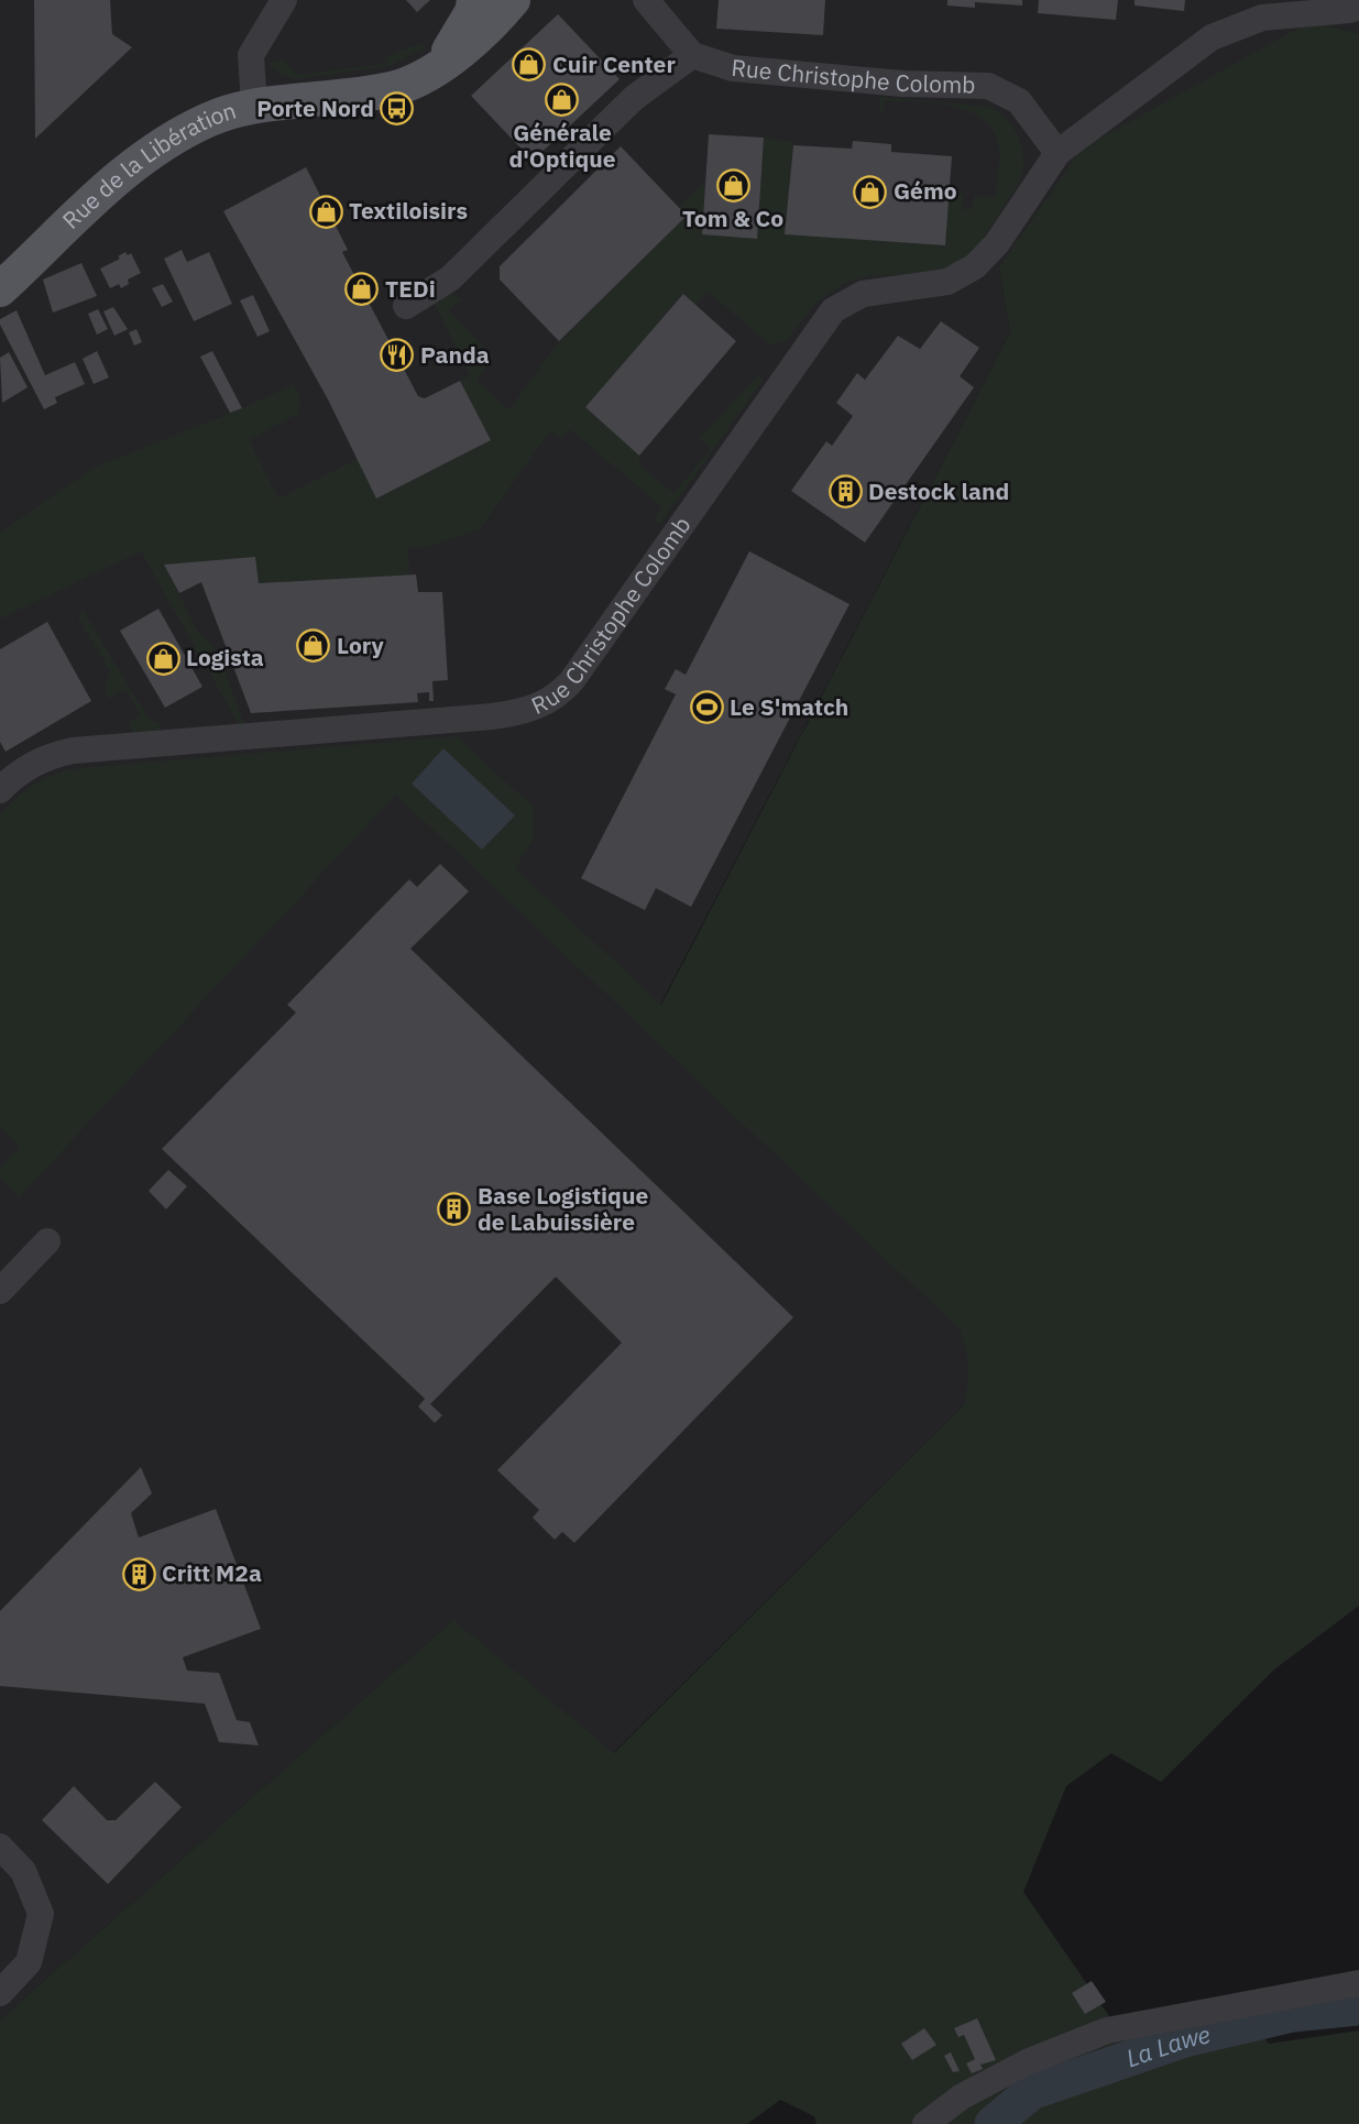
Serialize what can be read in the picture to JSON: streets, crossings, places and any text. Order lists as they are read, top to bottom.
{
  "streets": {
    "main road": ["Rue de la Libération"],
    "street": ["Rue Christophe Colomb"]
  },
  "water": ["La Lawe"],
  "places": {
    "shop": [
      "Cuir Center",
      "Générale d'Optique",
      "Tom & Co",
      "Gémo",
      "Textiloisirs",
      "TEDi",
      "Lory",
      "Logista"
    ],
    "bus stop": ["Porte Nord"],
    "restaurant": ["Panda"],
    "building": ["Destock land", "Base Logistique de Labuissière", "Critt M2a"],
    "sports": ["Le S'match"]
  }
}
